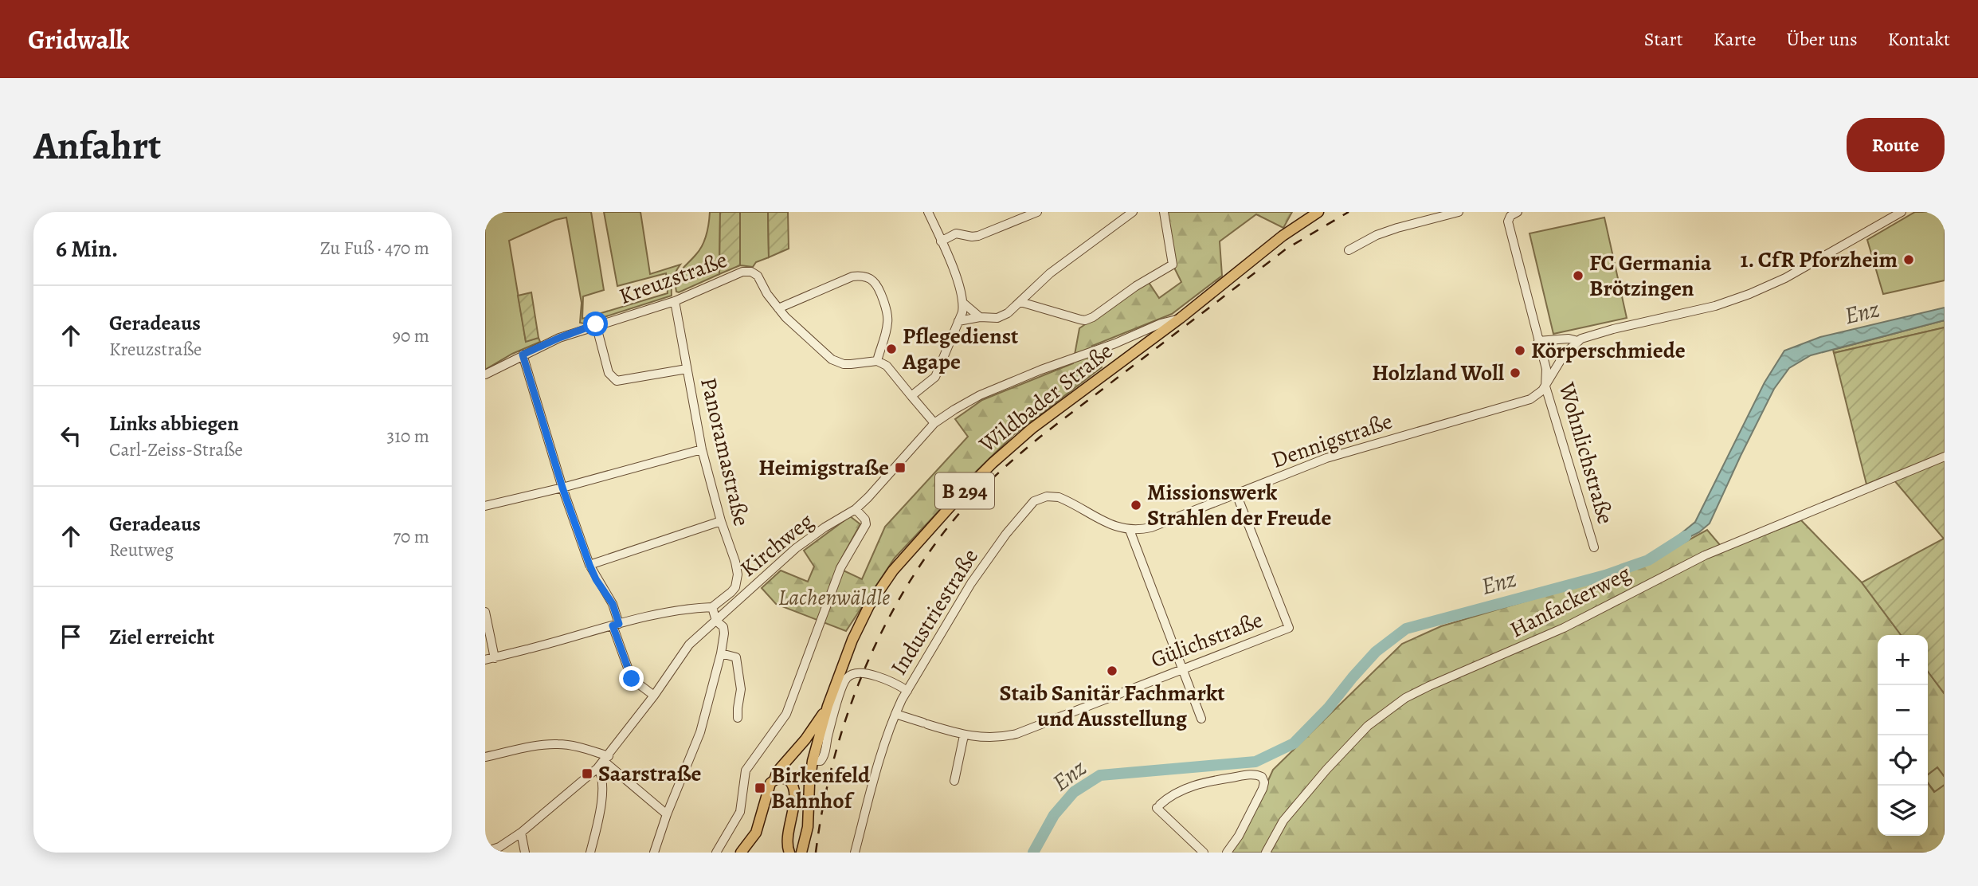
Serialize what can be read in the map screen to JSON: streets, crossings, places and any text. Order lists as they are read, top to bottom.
{
  "streets": {
    "main road": ["Wildbader Straße", "B 294"],
    "street": [
      "Kreuzstraße",
      "Dennigstraße",
      "Panoramastraße",
      "Wohnlichstraße",
      "Kirchweg",
      "Hanfackerweg",
      "Industriestraße",
      "Gülichstraße"
    ]
  },
  "crossings": [
    ["Kreuzstraße", "Panoramastraße"],
    ["Wildbader Straße", "Kirchweg"],
    ["Dennigstraße", "Wohnlichstraße"],
    ["Dennigstraße", "Industriestraße"],
    ["Dennigstraße", "Gülichstraße"],
    ["Industriestraße", "Gülichstraße"]
  ],
  "water": ["Enz"],
  "parks": ["Lachenwäldle"],
  "places": {
    "other": [
      "1. CfR Pforzheim",
      "FC Germania Brötzingen",
      "Pflegedienst Agape",
      "Körperschmiede",
      "Holzland Woll",
      "Missionswerk Strahlen der Freude",
      "Staib Sanitär Fachmarkt und Ausstellung"
    ],
    "transit": ["Heimigstraße", "Saarstraße", "Birkenfeld Bahnhof"]
  },
  "page": {
    "header": "Gridwalk",
    "nav": [
      "Start",
      "Karte",
      "Über uns",
      "Kontakt"
    ],
    "buttons": "Route",
    "title": "Anfahrt",
    "heading": ["6 Min.", "Zu Fuß · 470 m"],
    "list": [
      ["Geradeaus", "Kreuzstraße", "90 m"],
      ["Links abbiegen", "Carl-Zeiss-Straße", "310 m"],
      ["Geradeaus", "Reutweg", "70 m"],
      "Ziel erreicht"
    ],
    "map_buttons": ["+", "−"]
  }
}
